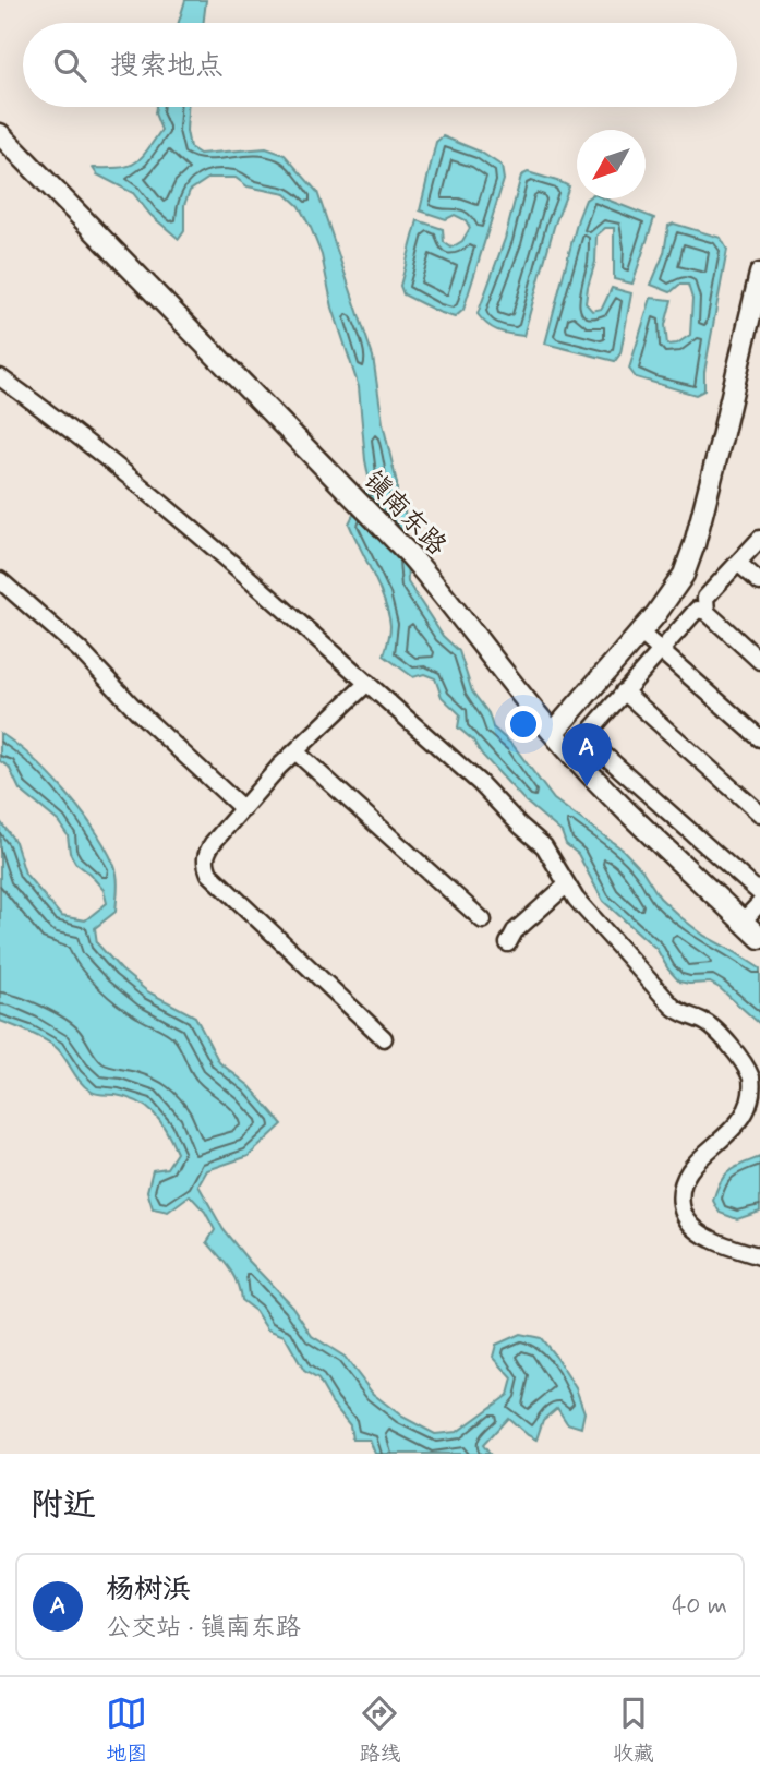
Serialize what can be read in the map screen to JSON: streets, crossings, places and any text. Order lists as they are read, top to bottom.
{
  "streets": {
    "street": ["镇南东路"]
  },
  "north": "bottom left",
  "page": {
    "search": "搜索地点",
    "pins": "A",
    "heading": "附近",
    "list": [
      {
        "mark": "A",
        "name": "杨树浜",
        "note": "公交站 · 镇南东路",
        "value": "40 m"
      }
    ],
    "nav": ["地图", "路线", "收藏"]
  }
}
